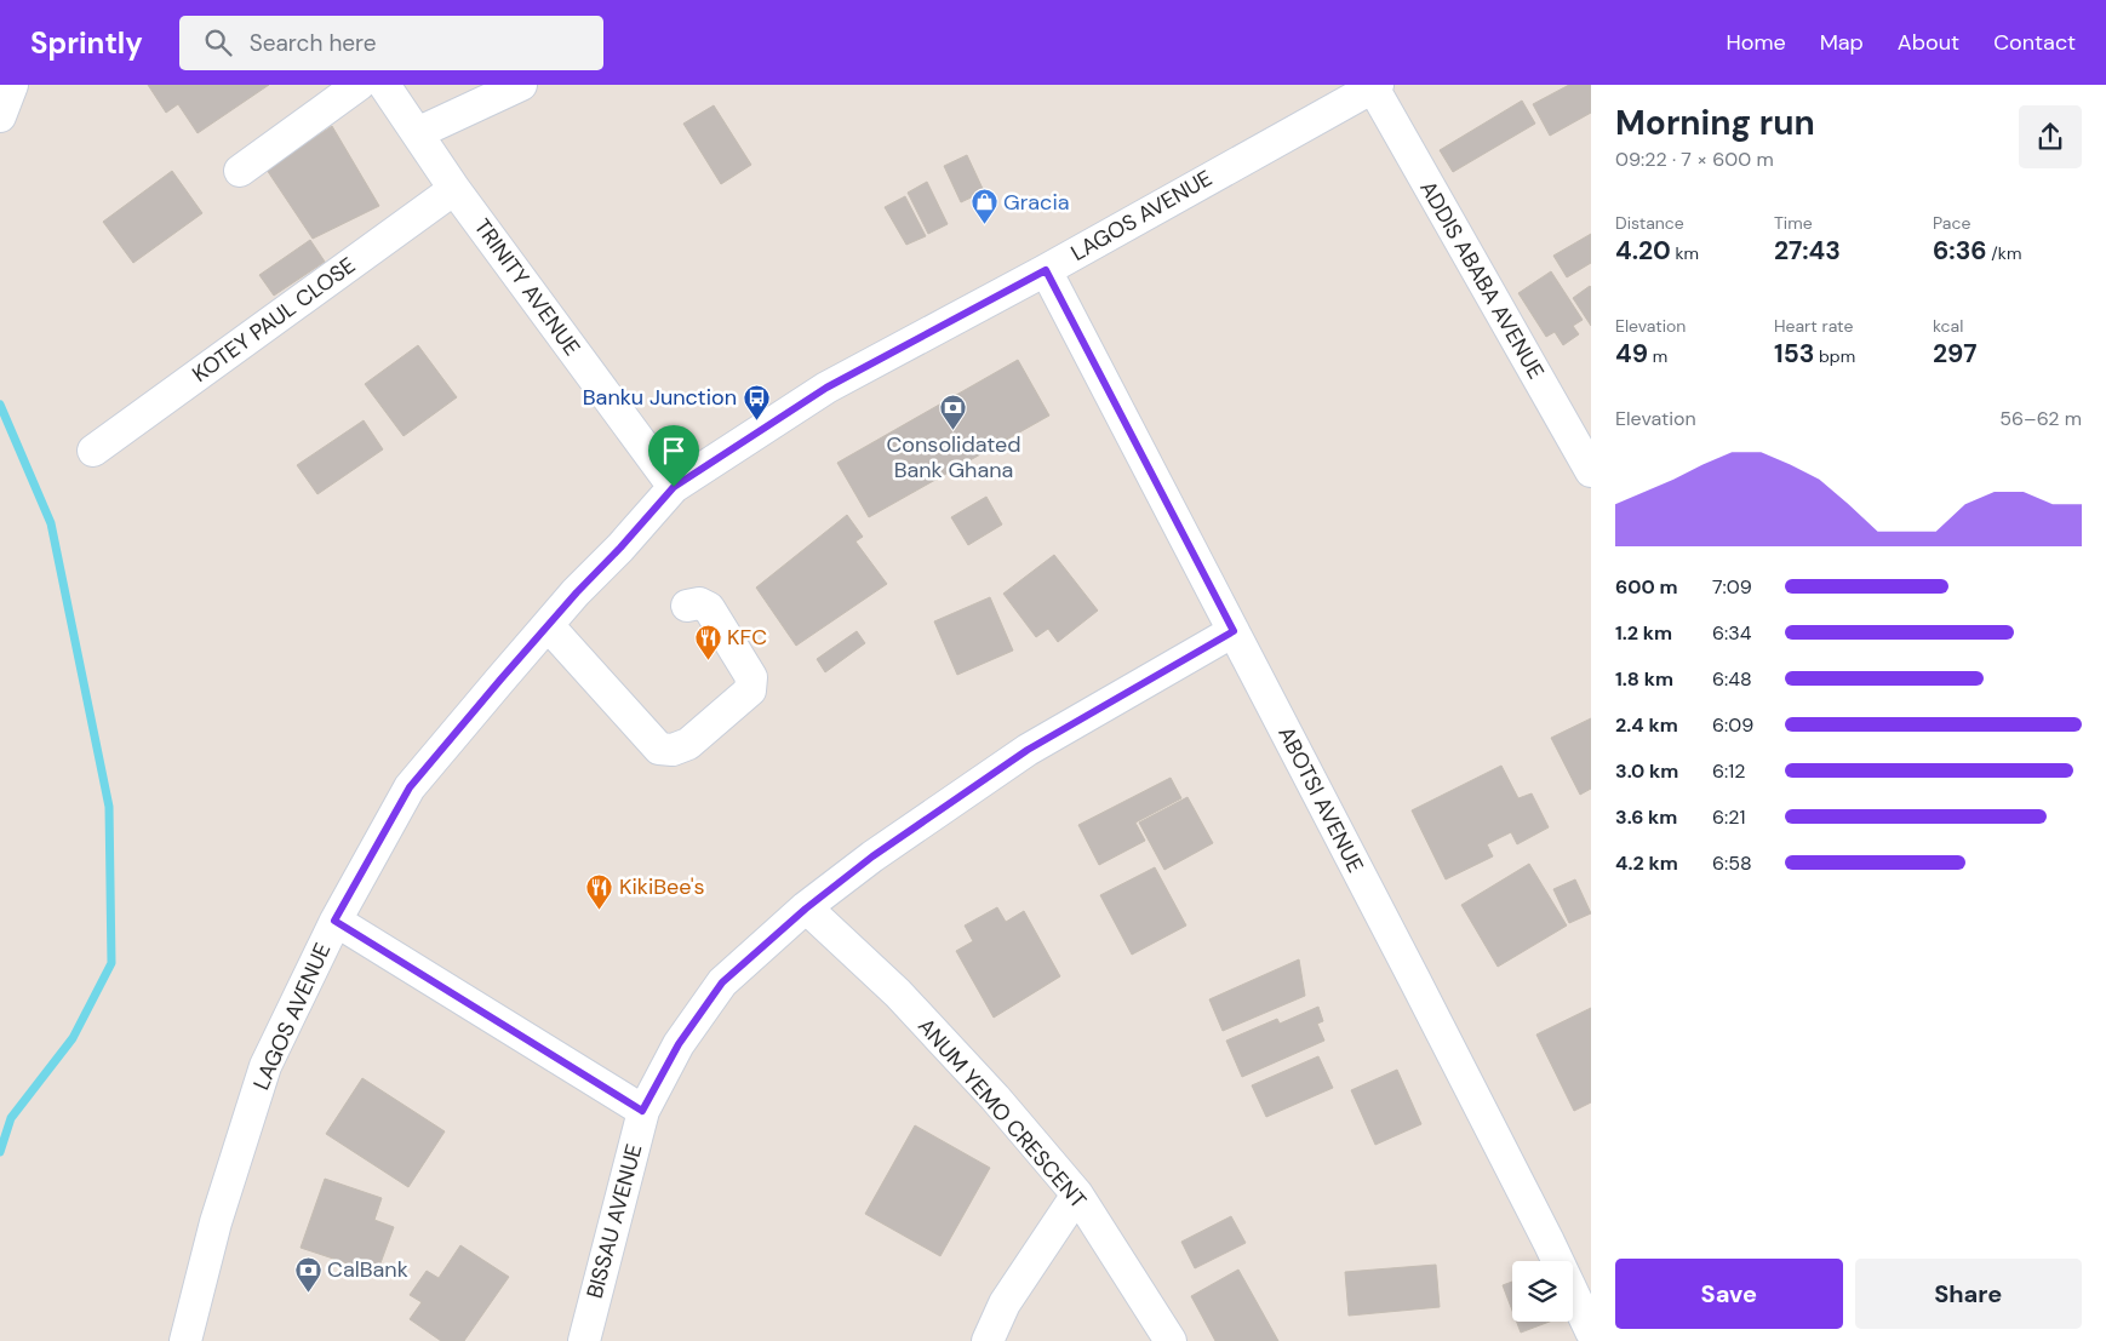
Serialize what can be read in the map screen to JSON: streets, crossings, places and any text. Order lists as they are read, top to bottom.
{
  "streets": {
    "street": [
      "LAGOS AVENUE",
      "ADDIS ABABA AVENUE",
      "TRINITY AVENUE",
      "KOTEY PAUL CLOSE",
      "ABOTSI AVENUE",
      "ANUM YEMO CRESCENT",
      "BISSAU AVENUE"
    ]
  },
  "crossings": [
    ["LAGOS AVENUE", "ADDIS ABABA AVENUE"],
    ["LAGOS AVENUE", "TRINITY AVENUE"],
    ["LAGOS AVENUE", "ABOTSI AVENUE"],
    ["TRINITY AVENUE", "KOTEY PAUL CLOSE"],
    ["ABOTSI AVENUE", "BISSAU AVENUE"],
    ["ANUM YEMO CRESCENT", "BISSAU AVENUE"]
  ],
  "places": {
    "shop": ["Gracia"],
    "bus stop": ["Banku Junction"],
    "bank": ["Consolidated Bank Ghana", "CalBank"],
    "restaurant": ["KFC", "KikiBee's"]
  },
  "page": {
    "header": "Sprintly",
    "search": "Search here",
    "nav": [
      "Home",
      "Map",
      "About",
      "Contact"
    ],
    "heading": ["Morning run", "09:22 · 7 × 600 m"],
    "stats": [
      ["Distance", "4.20 km"],
      ["Time", "27:43"],
      ["Pace", "6:36 /km"],
      ["Elevation", "49 m"],
      ["Heart rate", "153 bpm"],
      ["kcal", "297"]
    ],
    "chart": ["Elevation", "56–62 m"],
    "list": [
      {
        "name": "600 m",
        "note": "7:09"
      },
      {
        "name": "1.2 km",
        "note": "6:34"
      },
      {
        "name": "1.8 km",
        "note": "6:48"
      },
      {
        "name": "2.4 km",
        "note": "6:09"
      },
      {
        "name": "3.0 km",
        "note": "6:12"
      },
      {
        "name": "3.6 km",
        "note": "6:21"
      },
      {
        "name": "4.2 km",
        "note": "6:58"
      }
    ],
    "buttons": ["Save", "Share"]
  }
}
